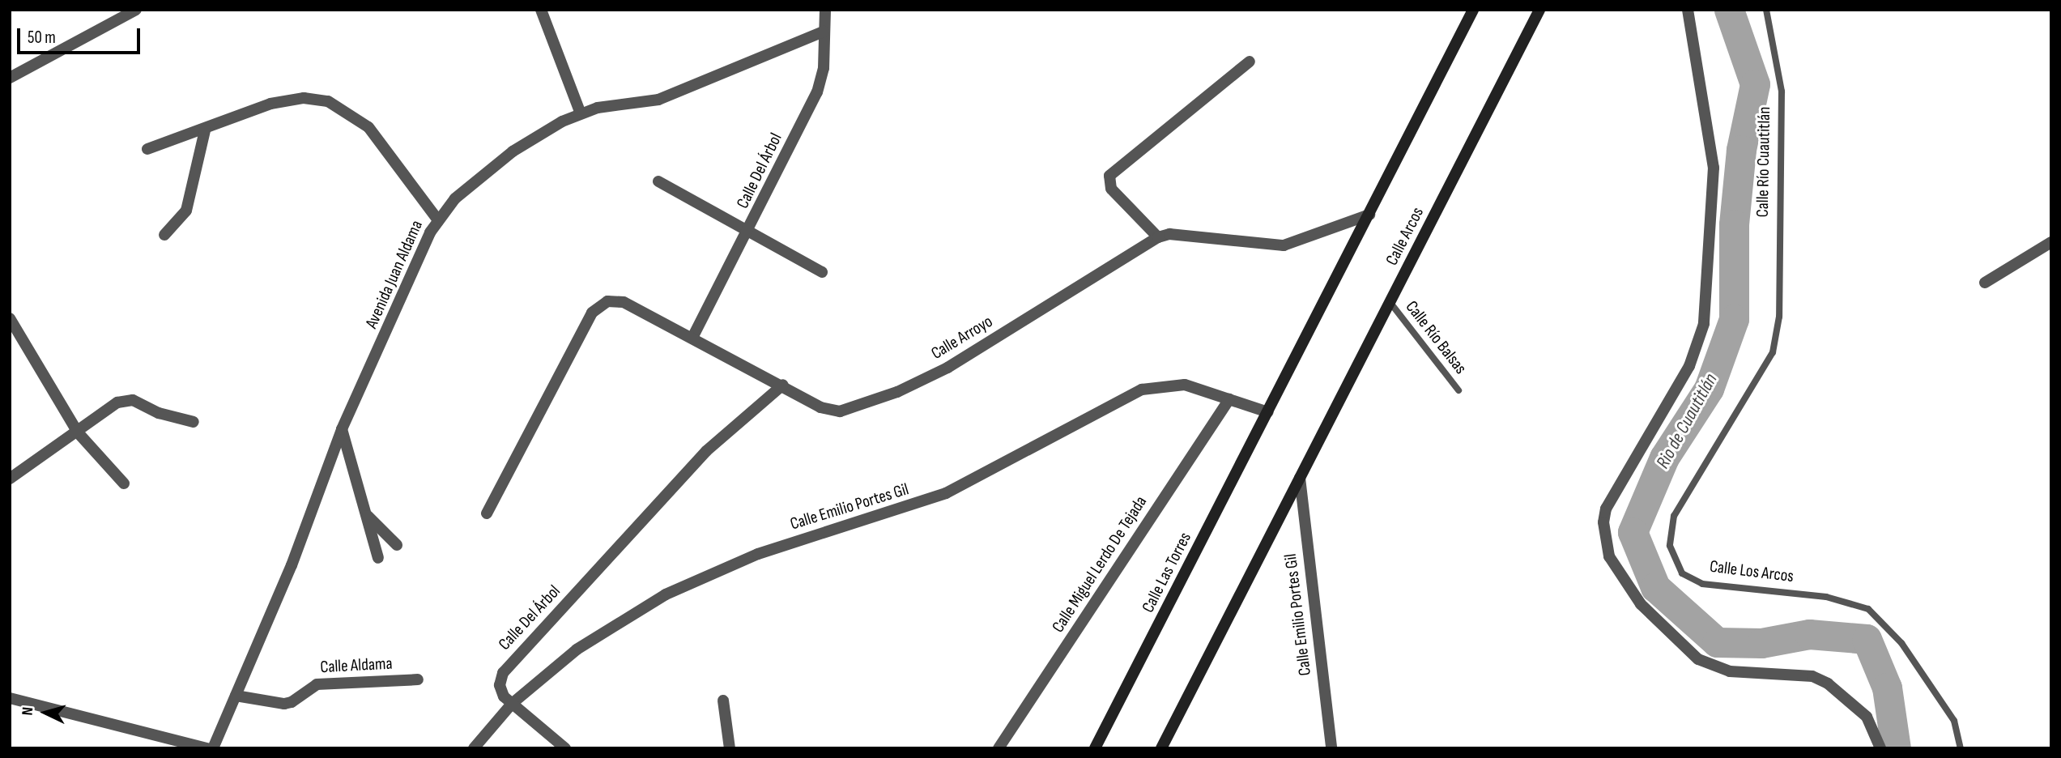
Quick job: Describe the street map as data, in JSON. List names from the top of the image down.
{
  "streets": {
    "main road": ["Calle Arcos", "Calle Las Torres"],
    "street": [
      "Calle Del Árbol",
      "Avenida Juan Aldama",
      "Calle Arroyo",
      "Calle Emilio Portes Gil",
      "Calle Miguel Lerdo De Tejada",
      "Calle Aldama"
    ],
    "lane": ["Calle Río Cuautitlán", "Calle Río Balsas", "Calle Los Arcos"]
  },
  "crossings": [
    ["Calle Río Cuautitlán", "Calle Los Arcos"],
    ["Calle Del Árbol", "Avenida Juan Aldama"],
    ["Calle Del Árbol", "Calle Arroyo"],
    ["Calle Del Árbol", "Calle Emilio Portes Gil"],
    ["Calle Arcos", "Calle Río Balsas"],
    ["Calle Arcos", "Calle Emilio Portes Gil"],
    ["Avenida Juan Aldama", "Calle Aldama"],
    ["Calle Emilio Portes Gil", "Calle Miguel Lerdo De Tejada"],
    ["Calle Emilio Portes Gil", "Calle Las Torres"]
  ],
  "water": ["Rio de Cuautitlán"],
  "scale_bar": "50 m",
  "north": "left"
}
